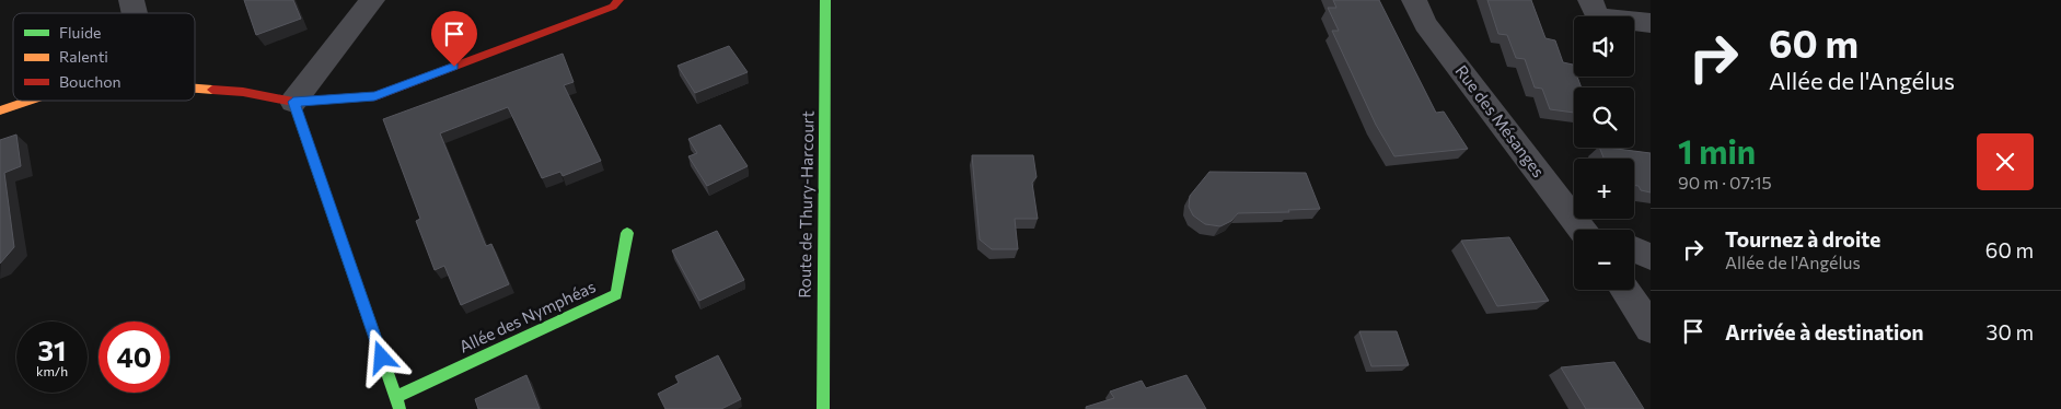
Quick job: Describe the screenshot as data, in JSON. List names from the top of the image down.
{
  "streets": {
    "street": ["Rue des Mésanges", "Route de Thury-Harcourt", "Allée des Nymphéas"]
  },
  "legend": ["Fluide", "Ralenti", "Bouchon"],
  "page": {
    "turn": ["60 m", "Allée de l'Angélus"],
    "map_buttons": ["+", "−"],
    "heading": ["1 min", "90 m · 07:15"],
    "list": [
      {
        "name": "Tournez à droite",
        "note": "Allée de l'Angélus",
        "value": "60 m"
      },
      {
        "name": "Arrivée à destination",
        "value": "30 m"
      }
    ],
    "speed": "31 km/h",
    "limit": "40"
  }
}
